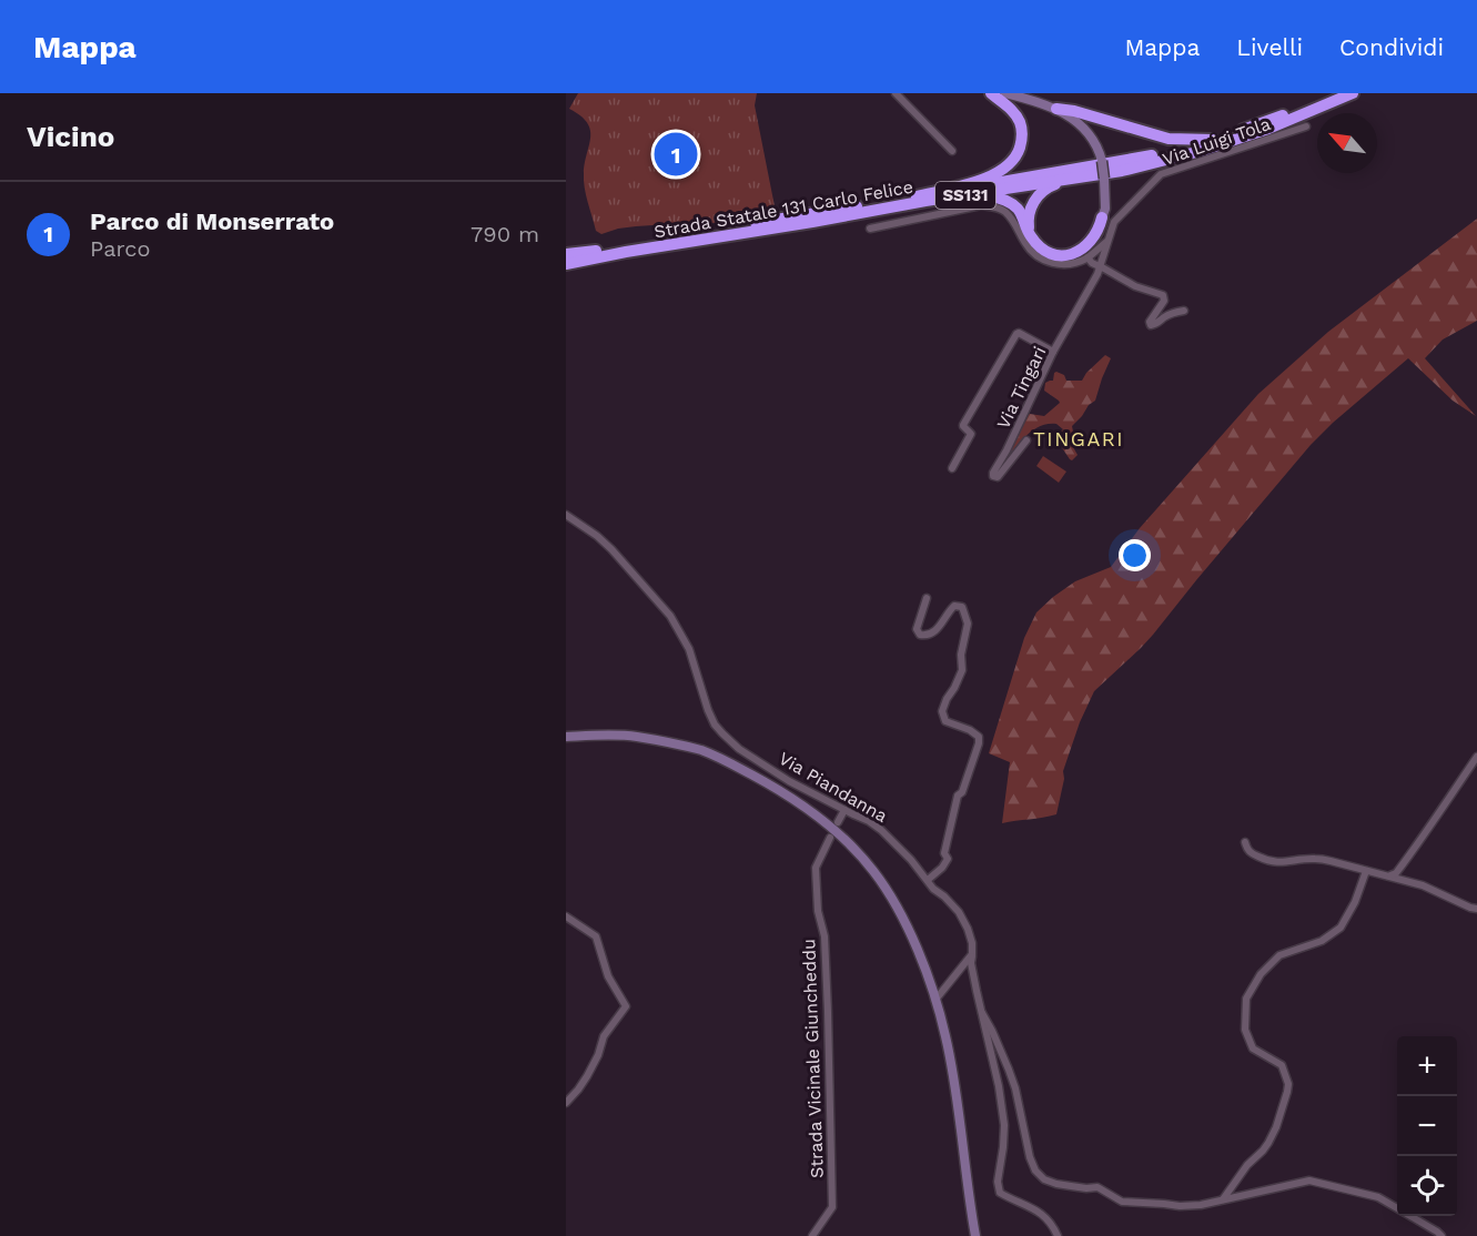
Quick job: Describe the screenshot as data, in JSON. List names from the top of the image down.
{
  "streets": {
    "highway": ["SS131", "Strada Statale 131 Carlo Felice"],
    "street": [
      "Via Luigi Tola",
      "Via Tingari",
      "Via Piandanna",
      "Strada Vicinale Giuncheddu"
    ]
  },
  "crossings": [
    ["Via Luigi Tola", "Via Tingari"]
  ],
  "districts": ["TINGARI"],
  "north": "top left",
  "page": {
    "header": "Mappa",
    "nav": ["Mappa", "Livelli", "Condividi"],
    "heading": "Vicino",
    "pins": "1",
    "list": [
      {
        "mark": "1",
        "name": "Parco di Monserrato",
        "note": "Parco",
        "value": "790 m"
      }
    ],
    "map_buttons": ["+", "−"]
  }
}
